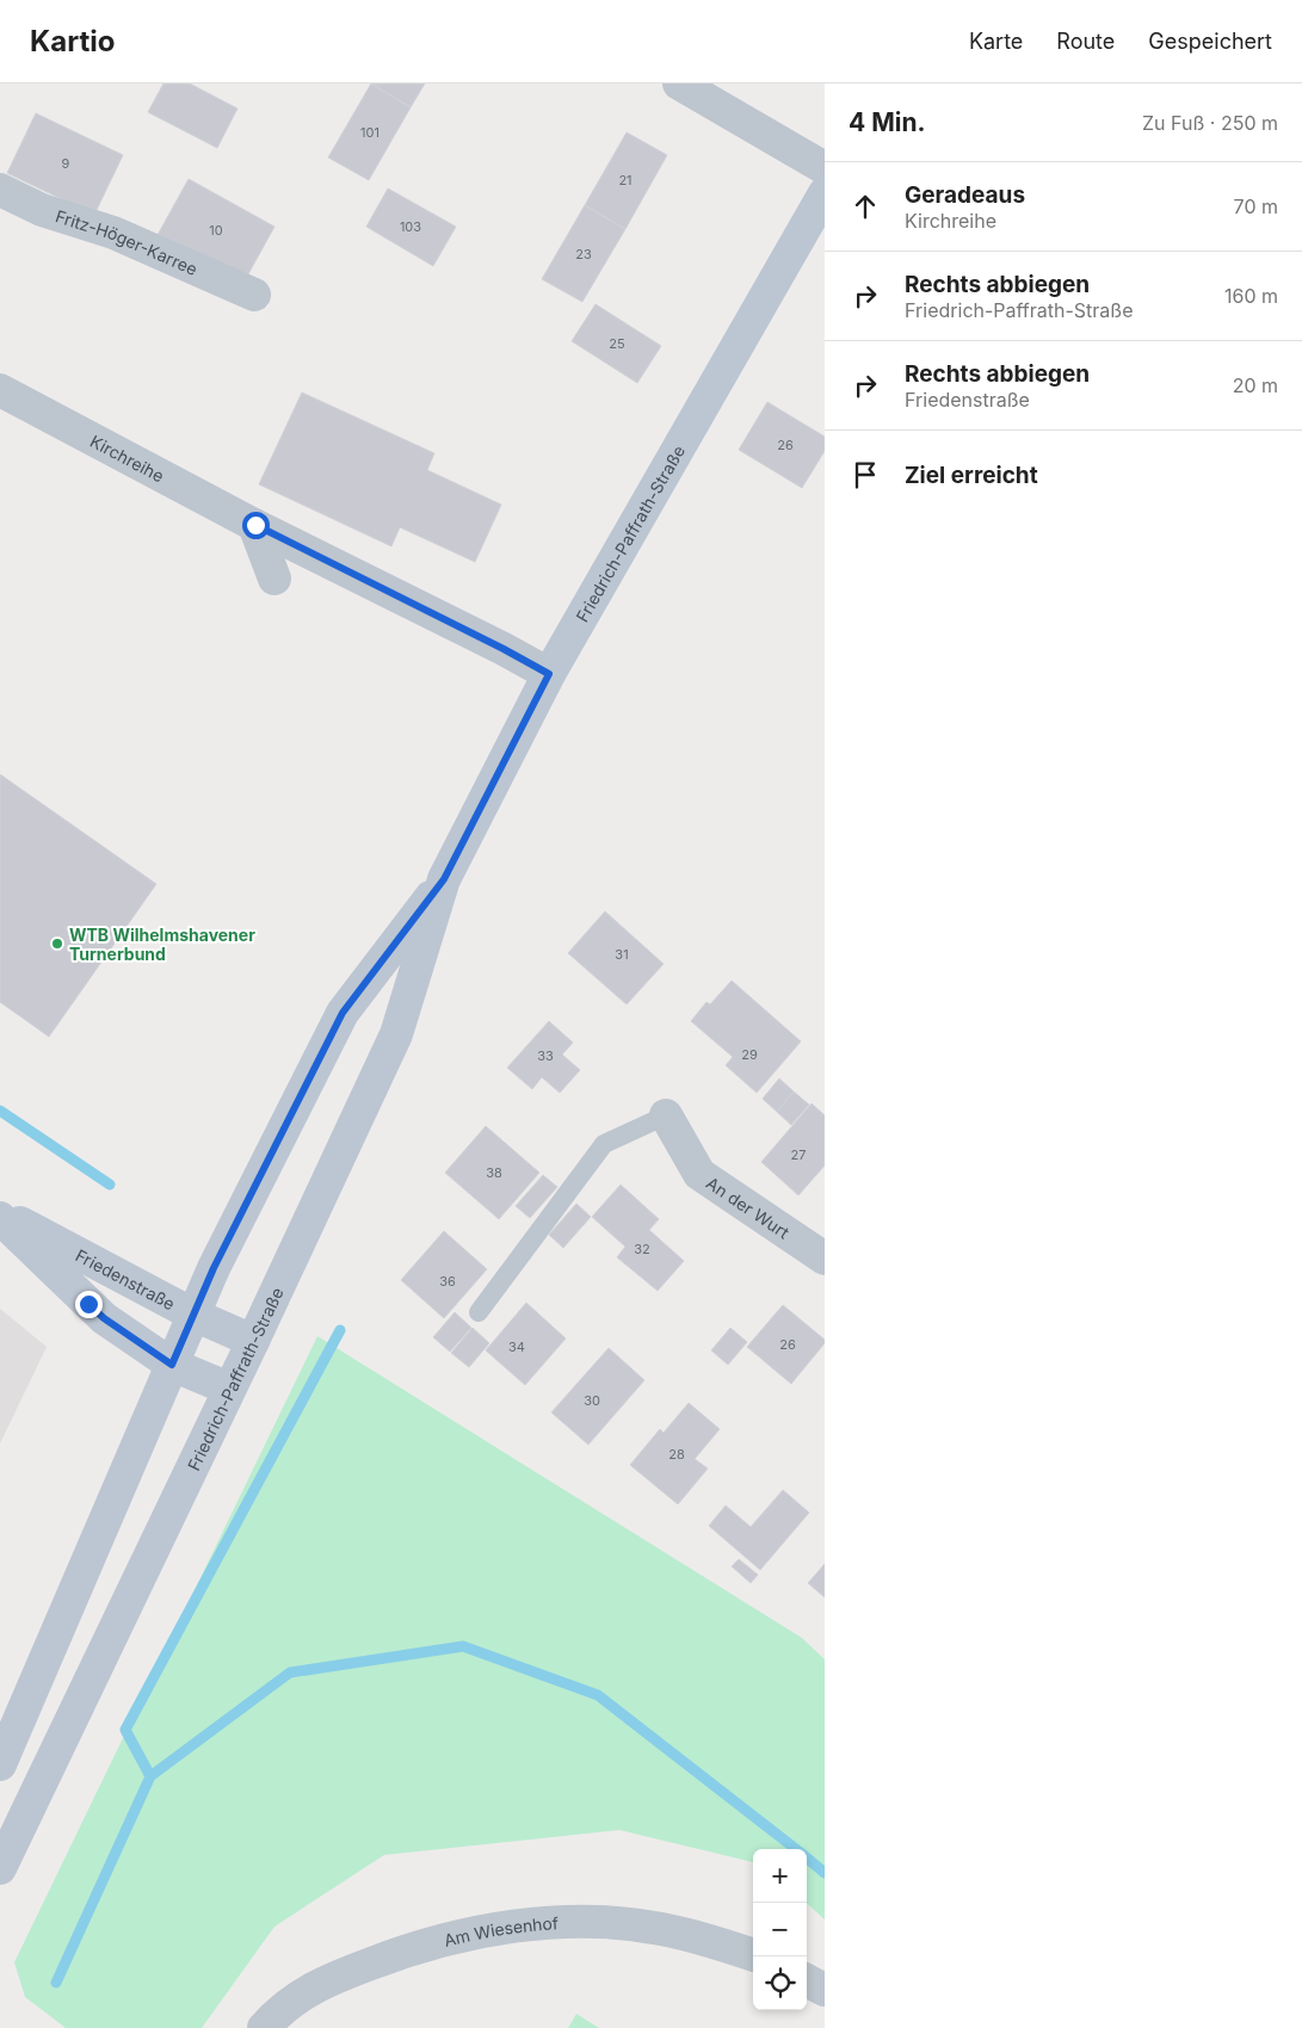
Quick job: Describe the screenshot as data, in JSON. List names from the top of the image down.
{
  "streets": {
    "main road": ["Friedrich-Paffrath-Straße", "Friedenstraße"],
    "street": [
      "Fritz-Höger-Karree",
      "Kirchreihe",
      "An der Wurt",
      "Am Wiesenhof"
    ]
  },
  "crossings": [
    ["Kirchreihe", "Friedrich-Paffrath-Straße"],
    ["Friedrich-Paffrath-Straße", "Friedenstraße"]
  ],
  "places": ["WTB Wilhelmshavener Turnerbund"],
  "house_numbers": [
    "101",
    "9",
    "21",
    "103",
    "10",
    "23",
    "25",
    "26",
    "31",
    "29",
    "33",
    "27",
    "38",
    "32",
    "36",
    "26",
    "34",
    "30",
    "28"
  ],
  "page": {
    "header": "Kartio",
    "nav": ["Karte", "Route", "Gespeichert"],
    "heading": ["4 Min.", "Zu Fuß · 250 m"],
    "list": [
      ["Geradeaus", "Kirchreihe", "70 m"],
      ["Rechts abbiegen", "Friedrich-Paffrath-Straße", "160 m"],
      ["Rechts abbiegen", "Friedenstraße", "20 m"],
      "Ziel erreicht"
    ],
    "map_buttons": ["+", "−"]
  }
}
